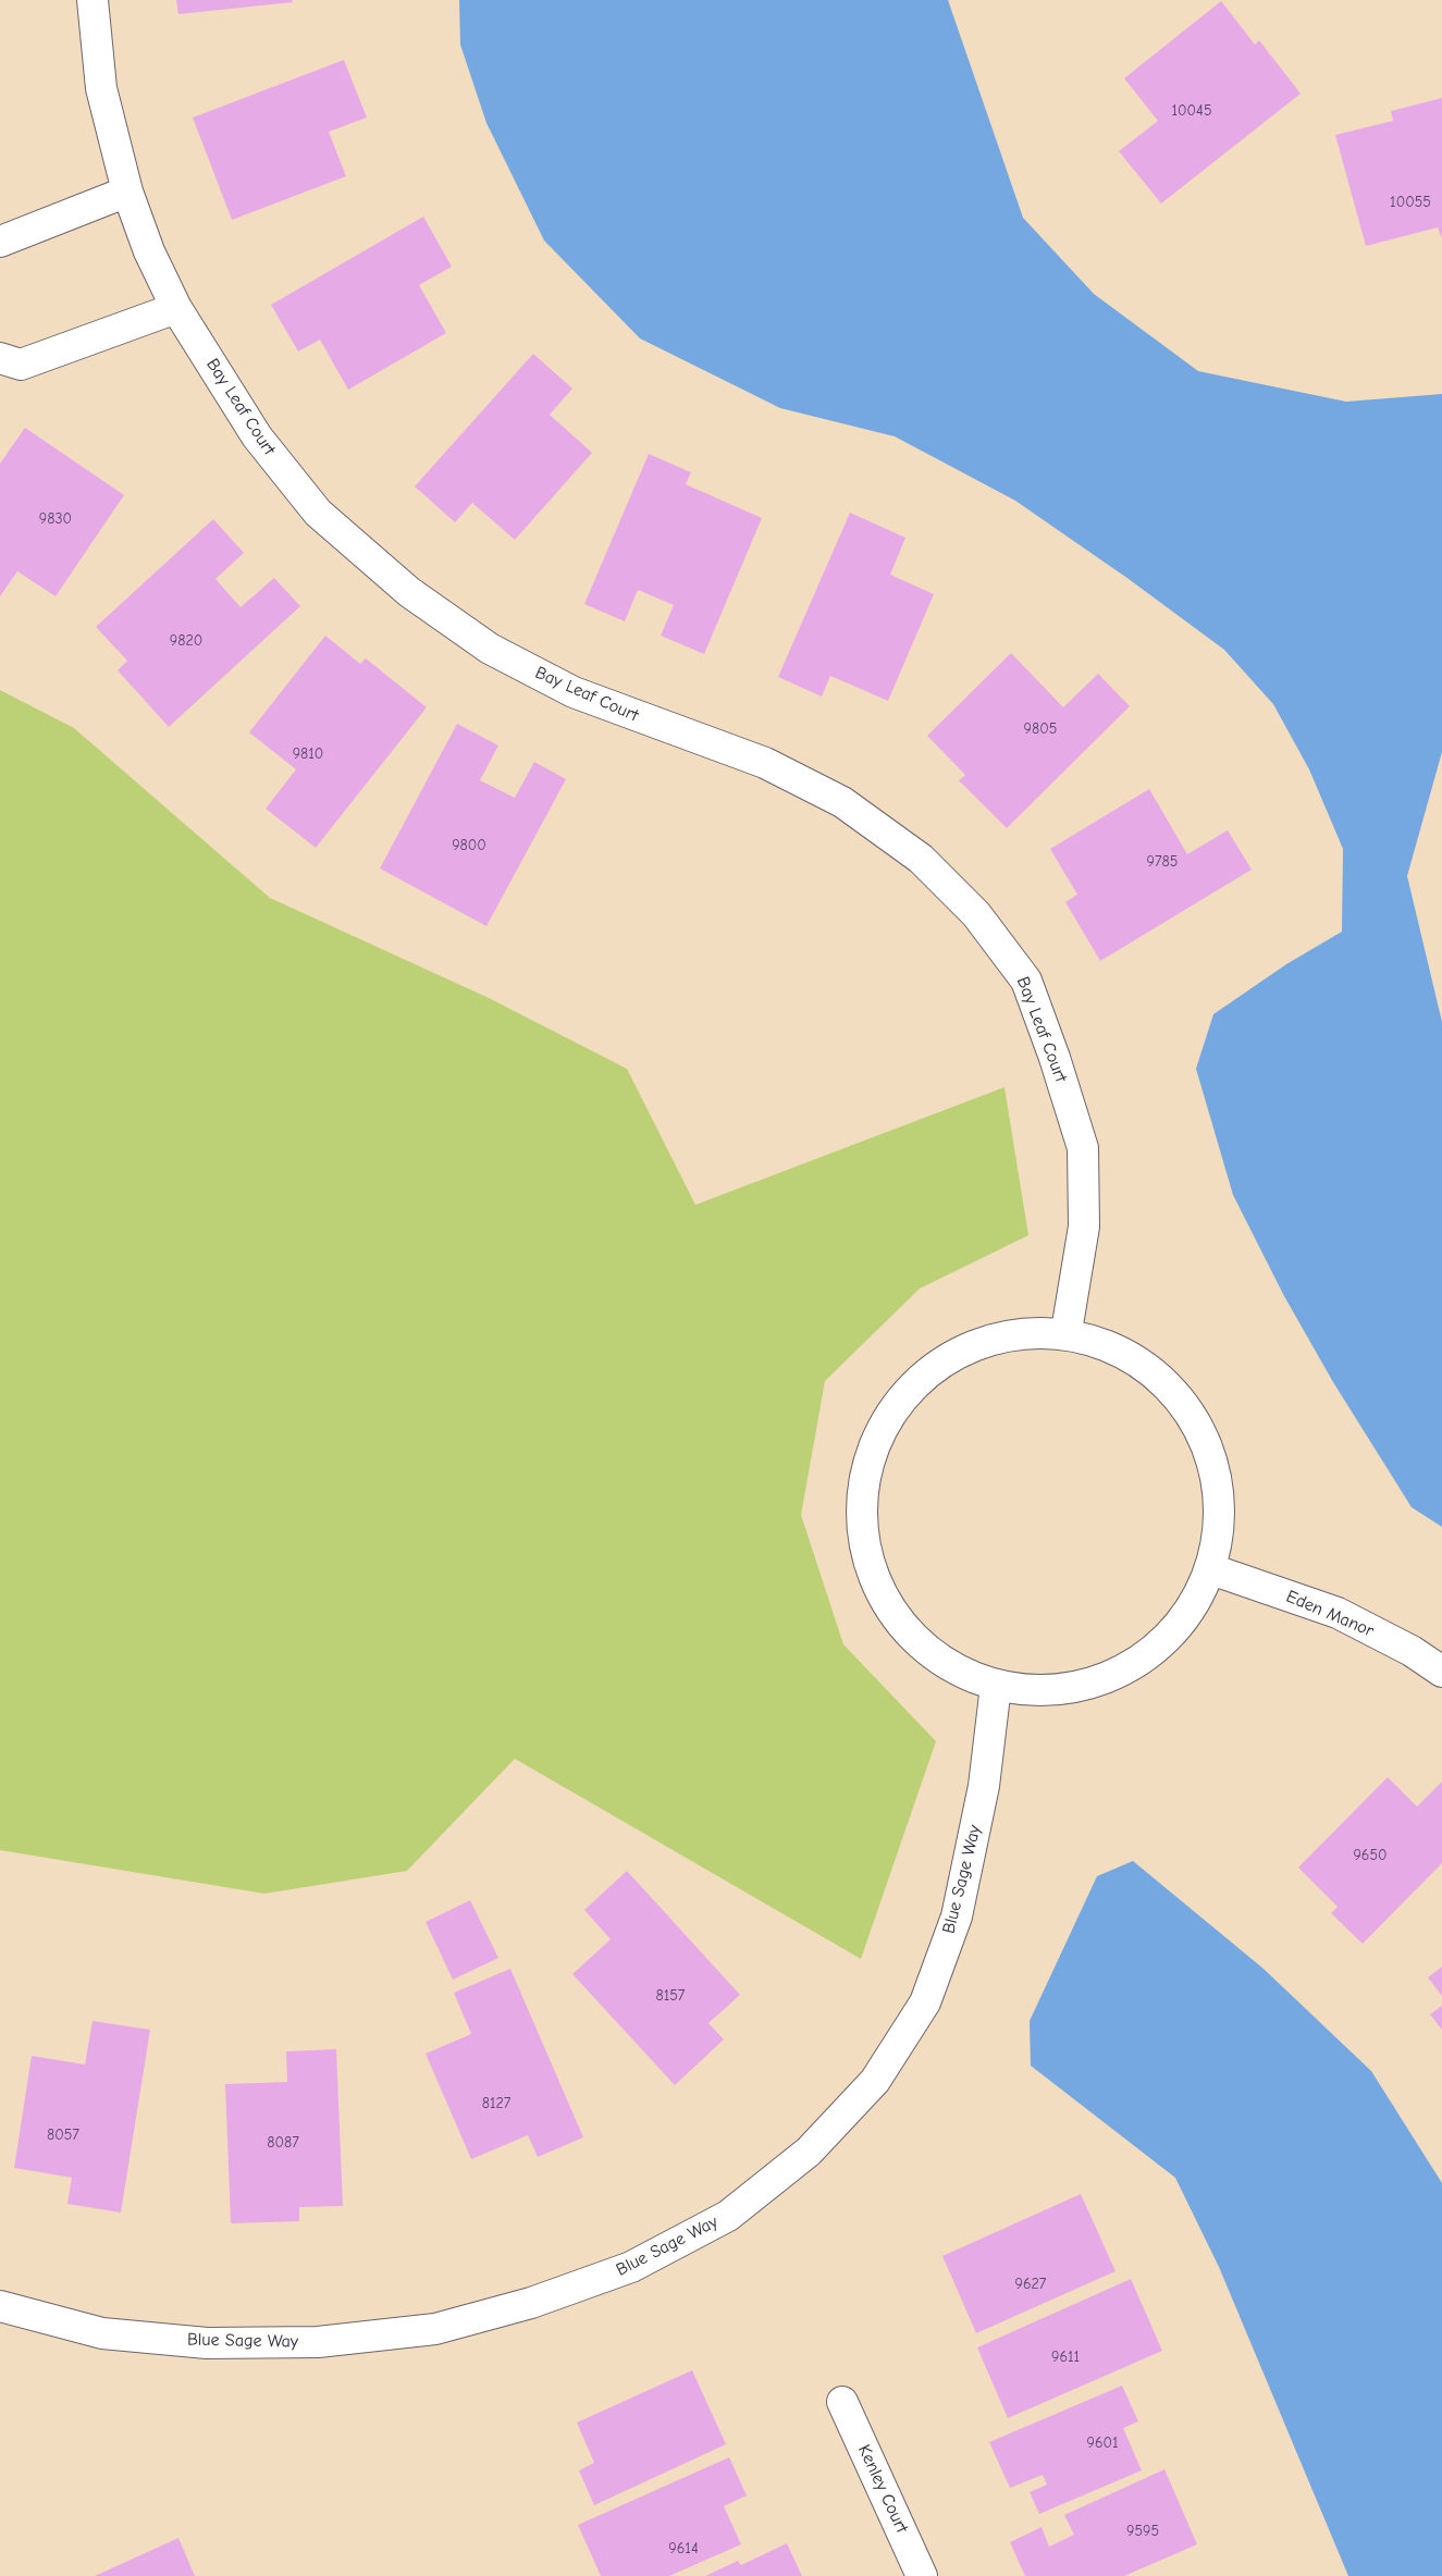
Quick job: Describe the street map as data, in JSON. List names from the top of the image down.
{
  "streets": {
    "street": [
      "Bay Leaf Court",
      "Eden Manor",
      "Blue Sage Way",
      "Kenley Court"
    ]
  },
  "house_numbers": [
    "10045",
    "10055",
    "9830",
    "9820",
    "9805",
    "9810",
    "9800",
    "9785",
    "9650",
    "8157",
    "8127",
    "8057",
    "8087",
    "9627",
    "9611",
    "9601",
    "9595",
    "9614"
  ]
}
